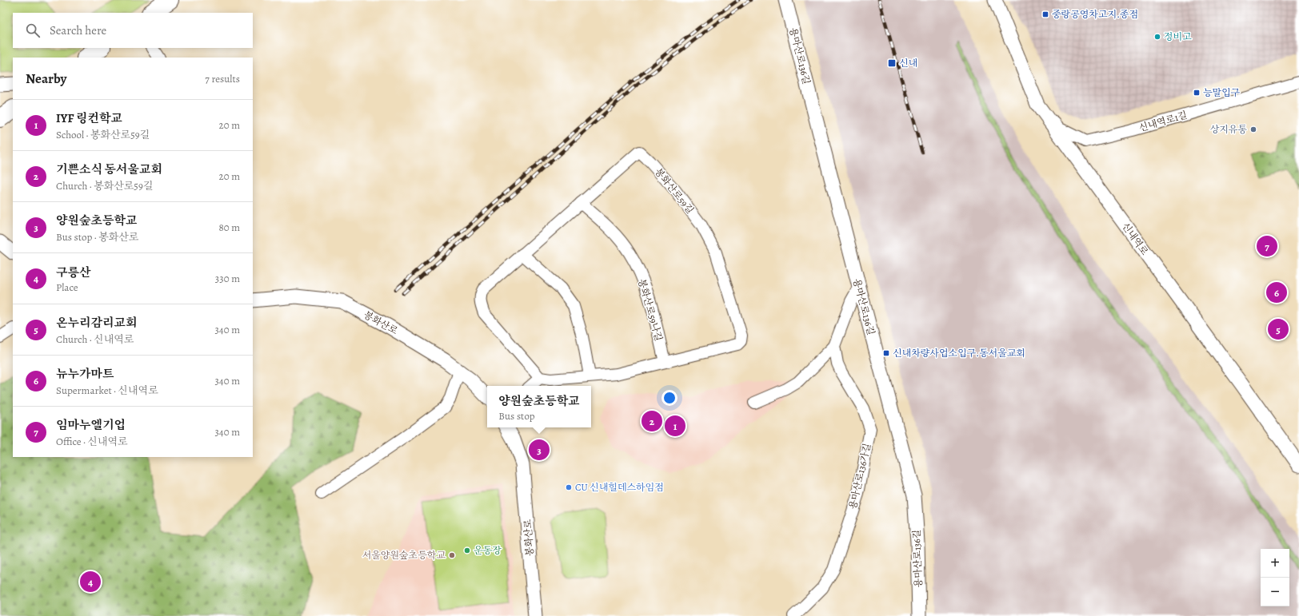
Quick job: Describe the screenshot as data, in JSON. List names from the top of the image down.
{
  "streets": {
    "street": [
      "용마산로136길",
      "신내역로1길",
      "봉화산로59길",
      "신내역로",
      "봉화산로59나길",
      "봉화산로",
      "용마산로136가길"
    ]
  },
  "crossings": [
    ["신내역로1길", "신내역로"],
    ["봉화산로59길", "봉화산로59나길"]
  ],
  "places": {
    "transit": [
      "중랑공영차고지.종점",
      "신내",
      "능말입구",
      "신내차량사업소입구.동서울교회"
    ],
    "other": [
      "정비고",
      "상지유통",
      "CU 신내힐데스하임점",
      "운동장",
      "서울양원숲초등학교"
    ]
  },
  "page": {
    "search": "Search here",
    "heading": ["Nearby", "7 results"],
    "list": [
      {
        "mark": "1",
        "name": "IYF 링컨학교",
        "note": "School · 봉화산로59길",
        "value": "20 m"
      },
      {
        "mark": "2",
        "name": "기쁜소식 동서울교회",
        "note": "Church · 봉화산로59길",
        "value": "20 m"
      },
      {
        "mark": "3",
        "name": "양원숲초등학교",
        "note": "Bus stop · 봉화산로",
        "value": "80 m"
      },
      {
        "mark": "4",
        "name": "구릉산",
        "note": "Place",
        "value": "330 m"
      },
      {
        "mark": "5",
        "name": "온누리감리교회",
        "note": "Church · 신내역로",
        "value": "340 m"
      },
      {
        "mark": "6",
        "name": "뉴누가마트",
        "note": "Supermarket · 신내역로",
        "value": "340 m"
      },
      {
        "mark": "7",
        "name": "임마누엘기업",
        "note": "Office · 신내역로",
        "value": "340 m"
      }
    ],
    "pins": [
      "7",
      "6",
      "5",
      "2",
      "1",
      "3",
      "4"
    ],
    "popup": ["양원숲초등학교", "Bus stop"],
    "map_buttons": ["+", "−"]
  }
}
